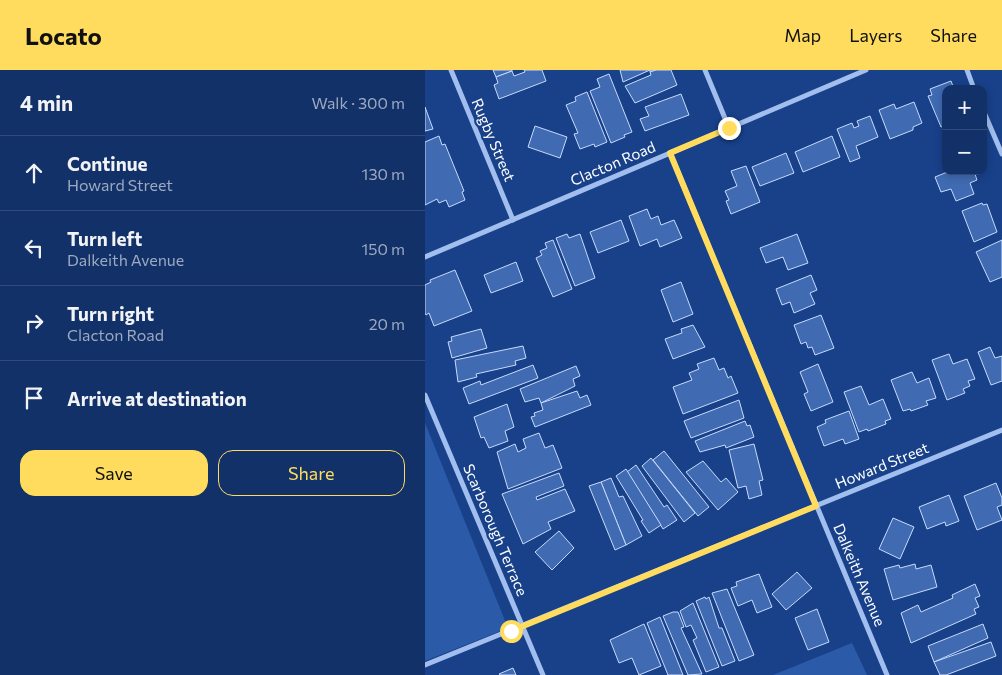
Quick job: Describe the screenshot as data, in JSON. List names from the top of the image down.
{
  "streets": {
    "street": [
      "Rugby Street",
      "Clacton Road",
      "Howard Street",
      "Scarborough Terrace",
      "Dalkeith Avenue"
    ]
  },
  "crossings": [
    ["Rugby Street", "Clacton Road"],
    ["Clacton Road", "Dalkeith Avenue"],
    ["Howard Street", "Scarborough Terrace"],
    ["Howard Street", "Dalkeith Avenue"]
  ],
  "page": {
    "header": "Locato",
    "nav": ["Map", "Layers", "Share"],
    "heading": ["4 min", "Walk · 300 m"],
    "map_buttons": ["+", "−"],
    "list": [
      ["Continue", "Howard Street", "130 m"],
      ["Turn left", "Dalkeith Avenue", "150 m"],
      ["Turn right", "Clacton Road", "20 m"],
      "Arrive at destination"
    ],
    "buttons": ["Save", "Share"]
  }
}
